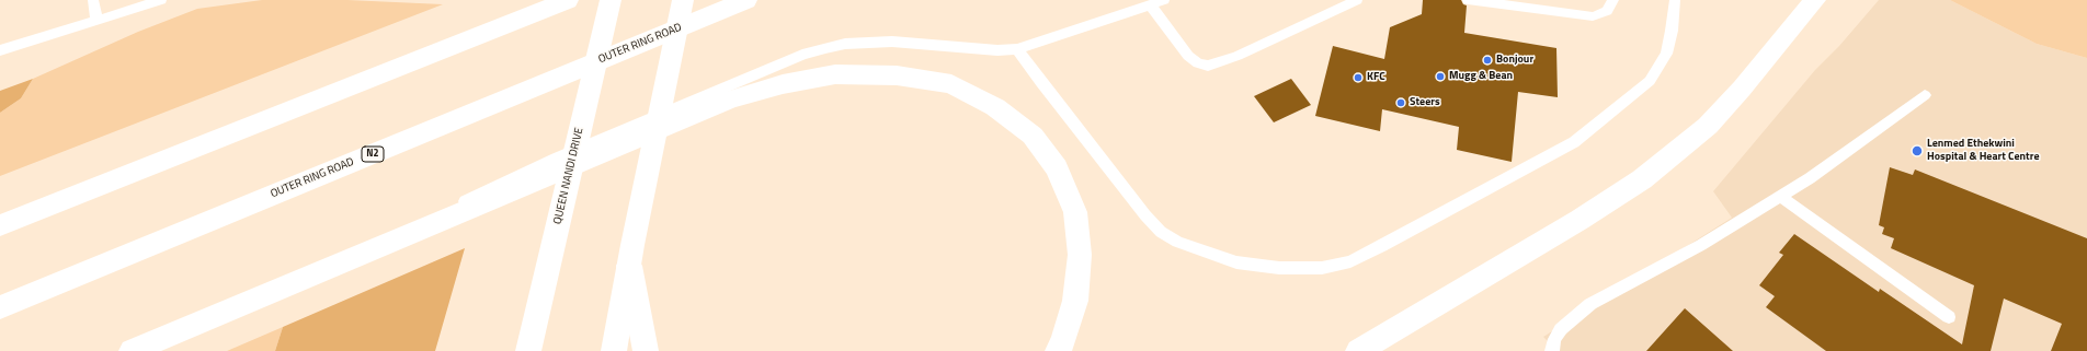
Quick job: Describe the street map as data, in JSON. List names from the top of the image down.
{
  "streets": {
    "main road": ["OUTER RING ROAD", "N2", "QUEEN NANDI DRIVE"]
  },
  "places": [
    "Bonjour",
    "Mugg & Bean",
    "KFC",
    "Steers",
    "Lenmed Ethekwini Hospital & Heart Centre"
  ]
}
